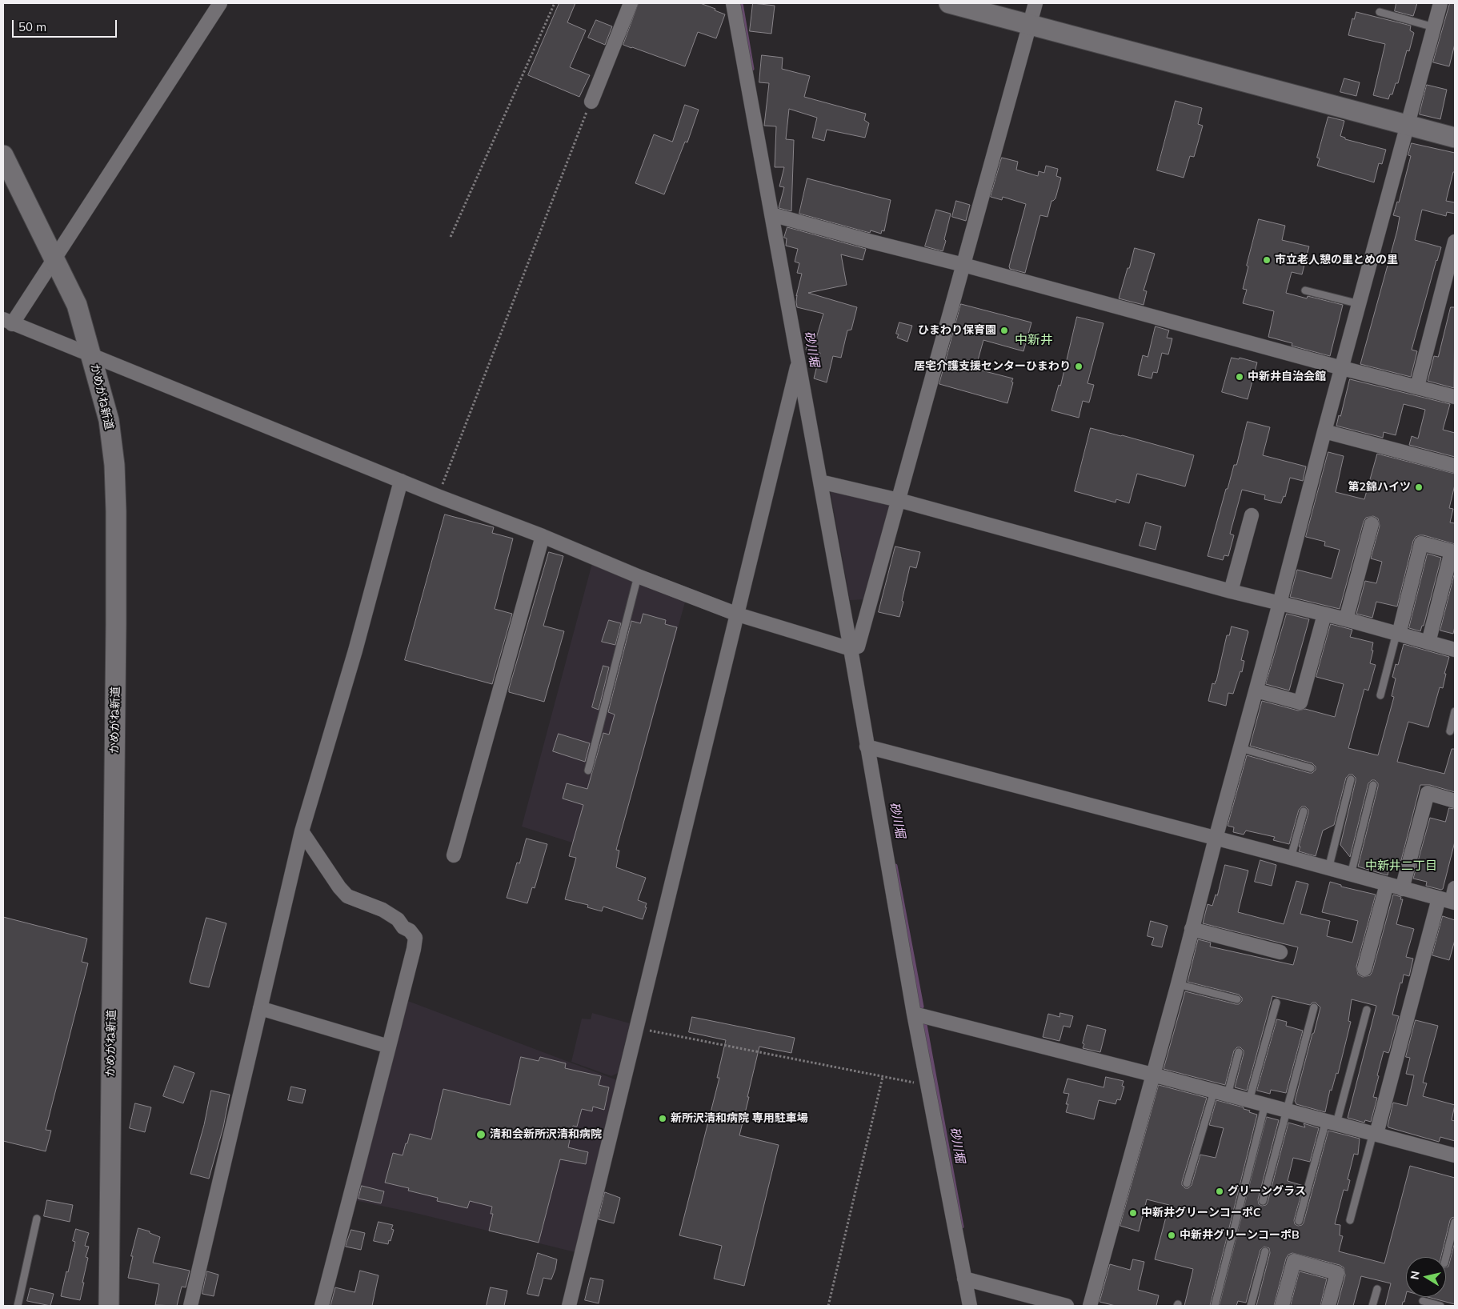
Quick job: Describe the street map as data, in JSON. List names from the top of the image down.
{
  "streets": {
    "street": ["かめがね新道"]
  },
  "districts": ["中新井", "中新井二丁目"],
  "water": ["砂川堀"],
  "places": [
    "市立老人憩の里とめの里",
    "ひまわり保育園",
    "居宅介護支援センターひまわり",
    "中新井自治会館",
    "第2錦ハイツ",
    "新所沢清和病院 専用駐車場",
    "清和会新所沢清和病院",
    "グリーングラス",
    "中新井グリーンコーポC",
    "中新井グリーンコーポB"
  ],
  "scale_bar": "50 m",
  "north": "left"
}
